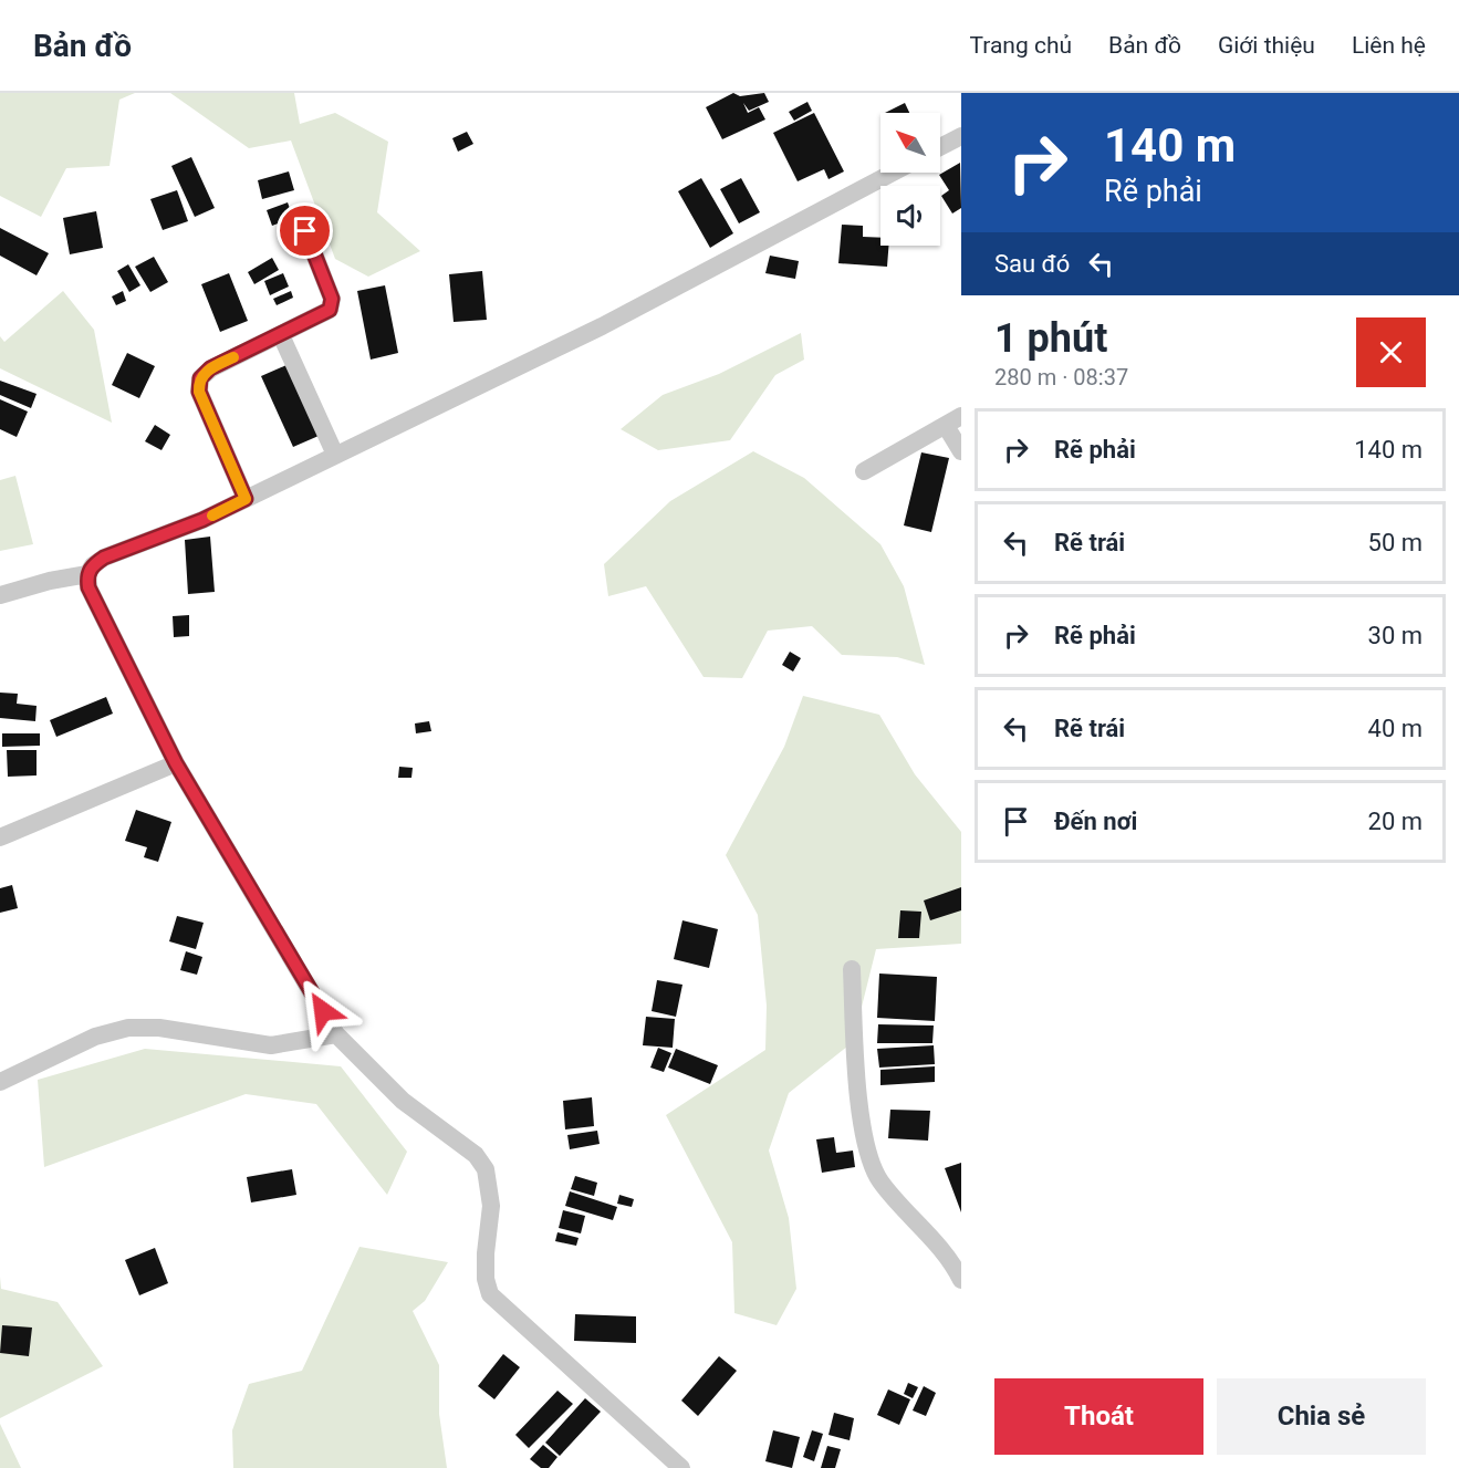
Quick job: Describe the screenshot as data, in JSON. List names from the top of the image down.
{
  "north": "top left",
  "page": {
    "header": "Bản đồ",
    "nav": [
      "Trang chủ",
      "Bản đồ",
      "Giới thiệu",
      "Liên hệ"
    ],
    "turn": ["140 m", "Rẽ phải"],
    "then": "Sau đó",
    "heading": ["1 phút", "280 m · 08:37"],
    "list": [
      {
        "name": "Rẽ phải",
        "value": "140 m"
      },
      {
        "name": "Rẽ trái",
        "value": "50 m"
      },
      {
        "name": "Rẽ phải",
        "value": "30 m"
      },
      {
        "name": "Rẽ trái",
        "value": "40 m"
      },
      {
        "name": "Đến nơi",
        "value": "20 m"
      }
    ],
    "buttons": ["Thoát", "Chia sẻ"]
  }
}
